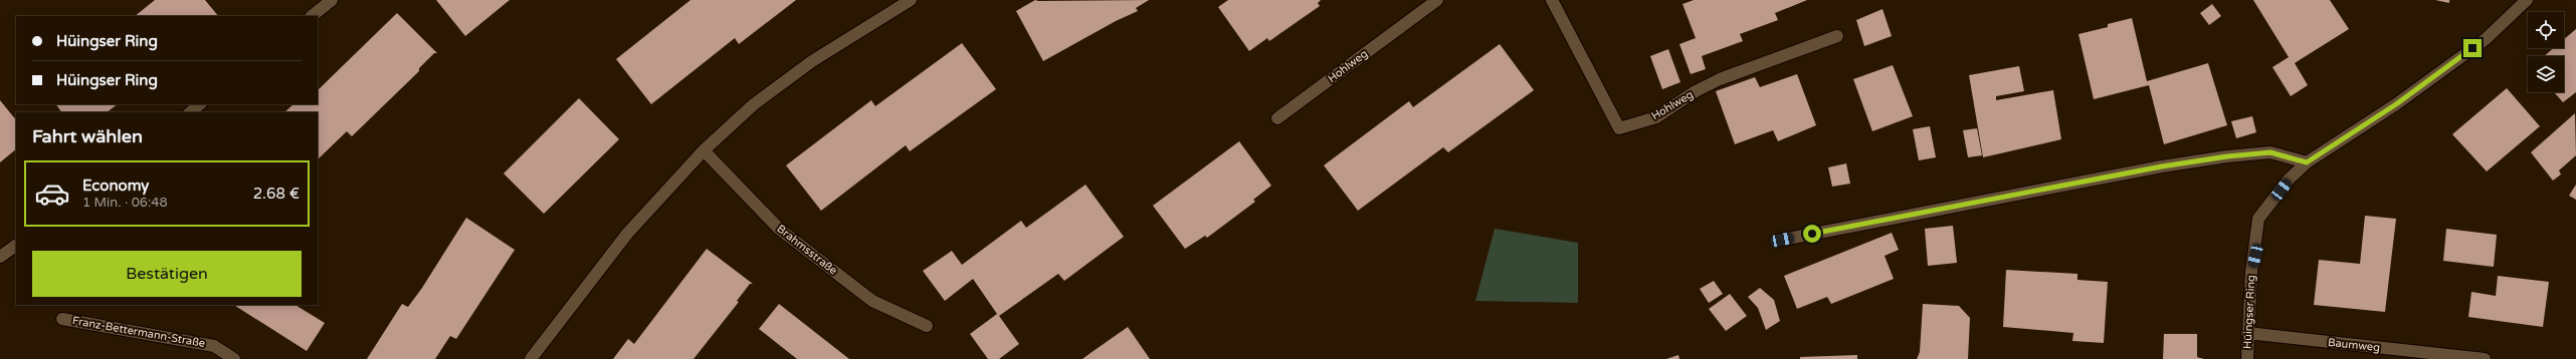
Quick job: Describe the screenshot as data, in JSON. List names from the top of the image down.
{
  "streets": {
    "street": [
      "Hohlweg",
      "Brahmsstraße",
      "Hüingser Ring",
      "Franz-Bettermann-Straße",
      "Baumweg"
    ]
  },
  "crossings": [
    ["Hüingser Ring", "Baumweg"]
  ],
  "page": {
    "banner": ["Hüingser Ring", "Hüingser Ring"],
    "heading": "Fahrt wählen",
    "list": [
      {
        "name": "Economy",
        "note": "1 Min. · 06:48",
        "value": "2.68 €"
      }
    ],
    "buttons": "Bestätigen"
  }
}
